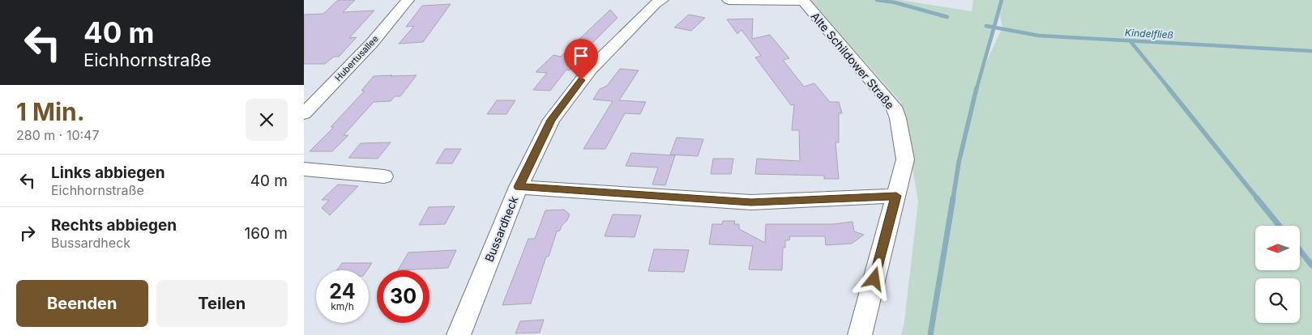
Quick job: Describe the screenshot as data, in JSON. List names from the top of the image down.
{
  "streets": {
    "street": ["Hubertusallee", "Alte Schildower Straße", "Bussardheck"]
  },
  "water": ["Kindelfließ"],
  "north": "left",
  "page": {
    "turn": ["40 m", "Eichhornstraße"],
    "heading": ["1 Min.", "280 m · 10:47"],
    "list": [
      {
        "name": "Links abbiegen",
        "note": "Eichhornstraße",
        "value": "40 m"
      },
      {
        "name": "Rechts abbiegen",
        "note": "Bussardheck",
        "value": "160 m"
      }
    ],
    "speed": "24 km/h",
    "limit": "30",
    "buttons": ["Beenden", "Teilen"]
  }
}
